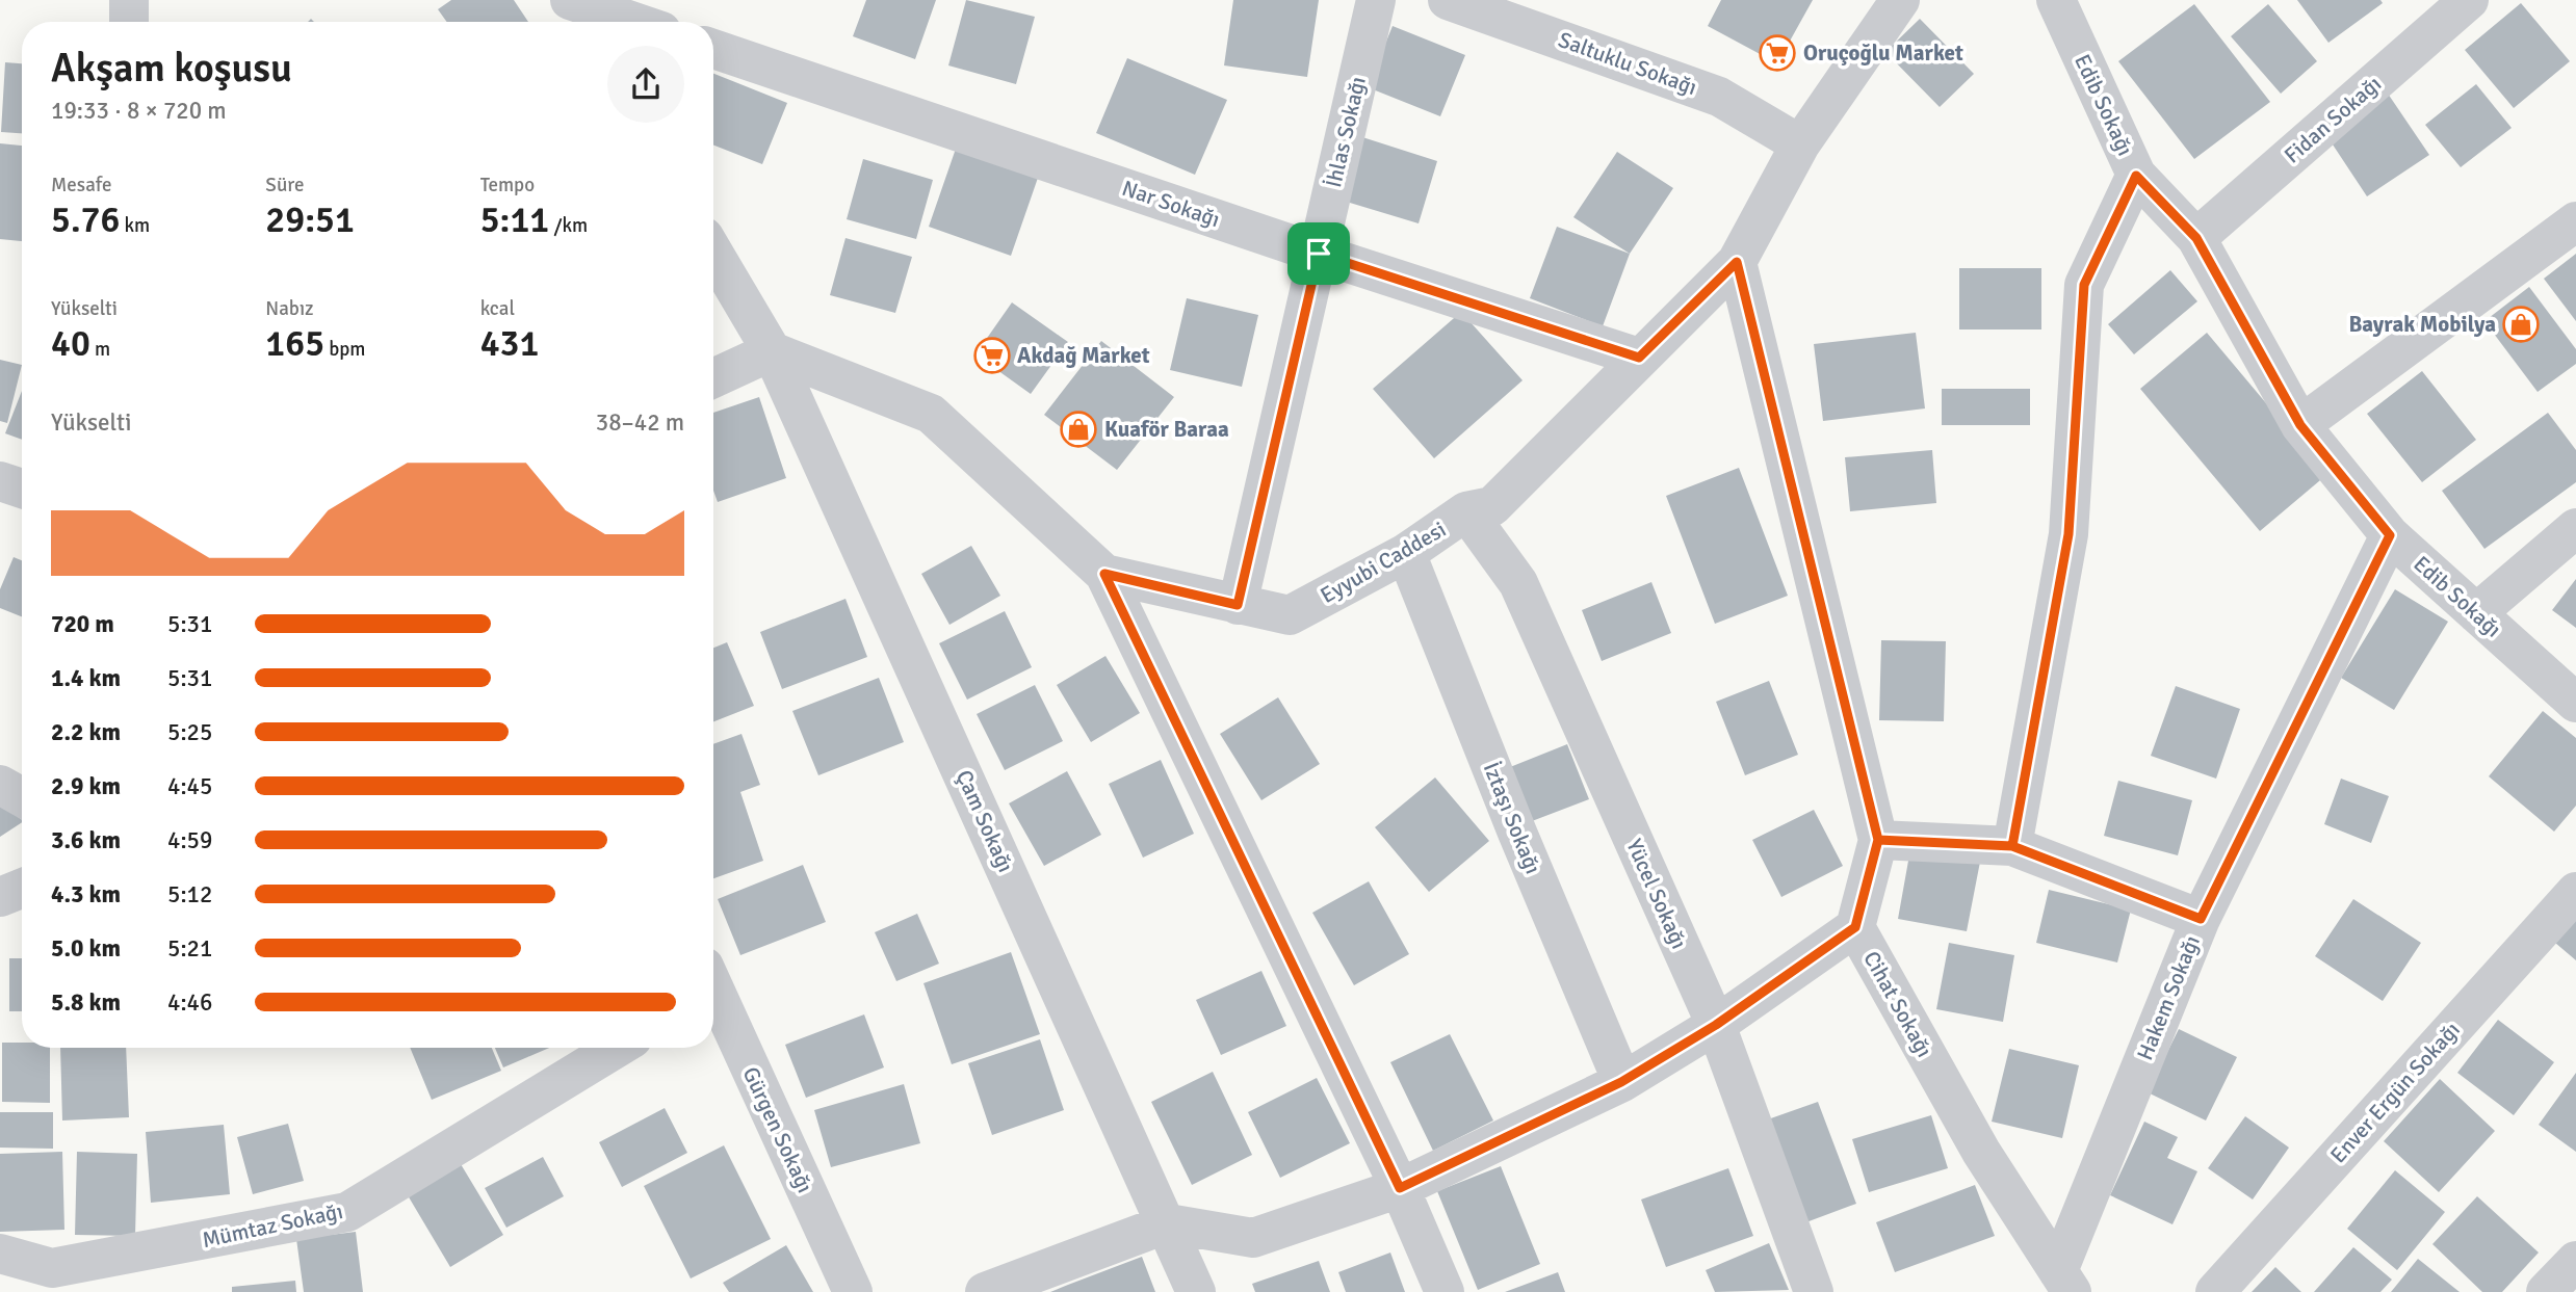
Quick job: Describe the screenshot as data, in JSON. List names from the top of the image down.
{
  "streets": {
    "street": [
      "Saltuklu Sokağı",
      "Edib Sokağı",
      "Fidan Sokağı",
      "İhlas Sokağı",
      "Nar Sokağı",
      "Eyyubi Caddesi",
      "İztaşı Sokağı",
      "Çam Sokağı",
      "Yücel Sokağı",
      "Hakem Sokağı",
      "Cihat Sokağı",
      "Enver Ergün Sokağı",
      "Gürgen Sokağı",
      "Mümtaz Sokağı"
    ]
  },
  "crossings": [
    ["Saltuklu Sokağı", "Eyyubi Caddesi"],
    ["Edib Sokağı", "Fidan Sokağı"],
    ["Edib Sokağı", "Hakem Sokağı"],
    ["İhlas Sokağı", "Nar Sokağı"],
    ["İhlas Sokağı", "Eyyubi Caddesi"],
    ["Nar Sokağı", "Eyyubi Caddesi"],
    ["Eyyubi Caddesi", "İztaşı Sokağı"],
    ["Eyyubi Caddesi", "Çam Sokağı"],
    ["Eyyubi Caddesi", "Yücel Sokağı"],
    ["Eyyubi Caddesi", "Cihat Sokağı"],
    ["Hakem Sokağı", "Cihat Sokağı"]
  ],
  "places": {
    "supermarket": ["Oruçoğlu Market", "Akdağ Market"],
    "shop": ["Bayrak Mobilya", "Kuaför Baraa"]
  },
  "page": {
    "heading": ["Akşam koşusu", "19:33 · 8 × 720 m"],
    "stats": [
      ["Mesafe", "5.76 km"],
      ["Süre", "29:51"],
      ["Tempo", "5:11 /km"],
      ["Yükselti", "40 m"],
      ["Nabız", "165 bpm"],
      ["kcal", "431"]
    ],
    "chart": ["Yükselti", "38–42 m"],
    "list": [
      {
        "name": "720 m",
        "note": "5:31"
      },
      {
        "name": "1.4 km",
        "note": "5:31"
      },
      {
        "name": "2.2 km",
        "note": "5:25"
      },
      {
        "name": "2.9 km",
        "note": "4:45"
      },
      {
        "name": "3.6 km",
        "note": "4:59"
      },
      {
        "name": "4.3 km",
        "note": "5:12"
      },
      {
        "name": "5.0 km",
        "note": "5:21"
      },
      {
        "name": "5.8 km",
        "note": "4:46"
      }
    ]
  }
}
